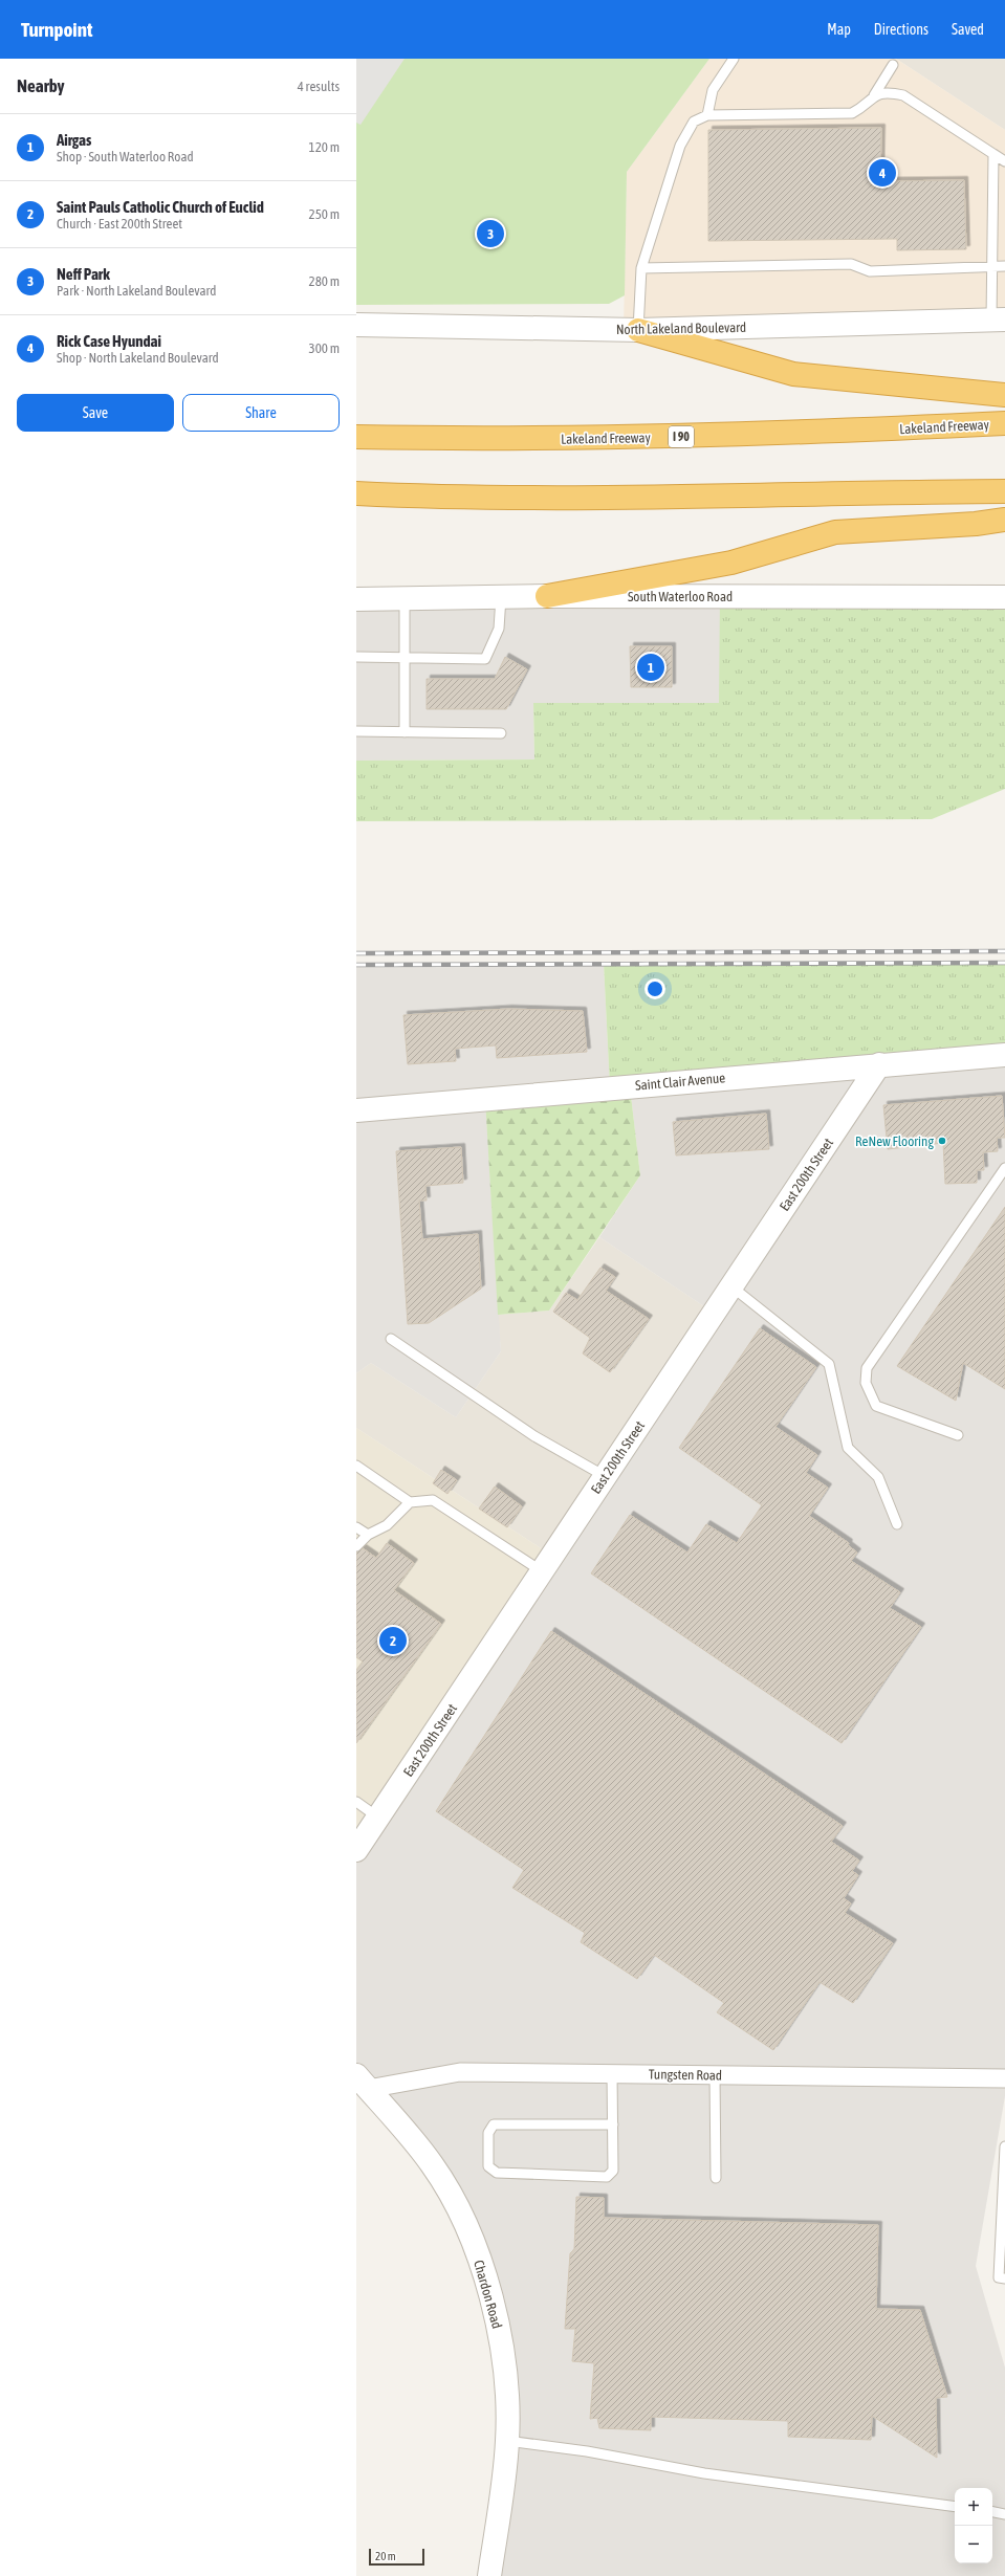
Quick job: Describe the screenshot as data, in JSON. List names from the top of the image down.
{
  "streets": {
    "highway": ["Lakeland Freeway", "I 90"],
    "street": [
      "North Lakeland Boulevard",
      "South Waterloo Road",
      "Saint Clair Avenue",
      "East 200th Street",
      "Tungsten Road",
      "Chardon Road"
    ]
  },
  "crossings": [
    ["Saint Clair Avenue", "East 200th Street"],
    ["Tungsten Road", "Chardon Road"]
  ],
  "places": ["ReNew Flooring"],
  "scale_bar": "20 m",
  "page": {
    "header": "Turnpoint",
    "nav": ["Map", "Directions", "Saved"],
    "heading": ["Nearby", "4 results"],
    "list": [
      {
        "mark": "1",
        "name": "Airgas",
        "note": "Shop · South Waterloo Road",
        "value": "120 m"
      },
      {
        "mark": "2",
        "name": "Saint Pauls Catholic Church of Euclid",
        "note": "Church · East 200th Street",
        "value": "250 m"
      },
      {
        "mark": "3",
        "name": "Neff Park",
        "note": "Park · North Lakeland Boulevard",
        "value": "280 m"
      },
      {
        "mark": "4",
        "name": "Rick Case Hyundai",
        "note": "Shop · North Lakeland Boulevard",
        "value": "300 m"
      }
    ],
    "pins": [
      "4",
      "3",
      "1",
      "2"
    ],
    "buttons": ["Save", "Share"],
    "map_buttons": ["+", "−"],
    "scale": "20 m"
  }
}
